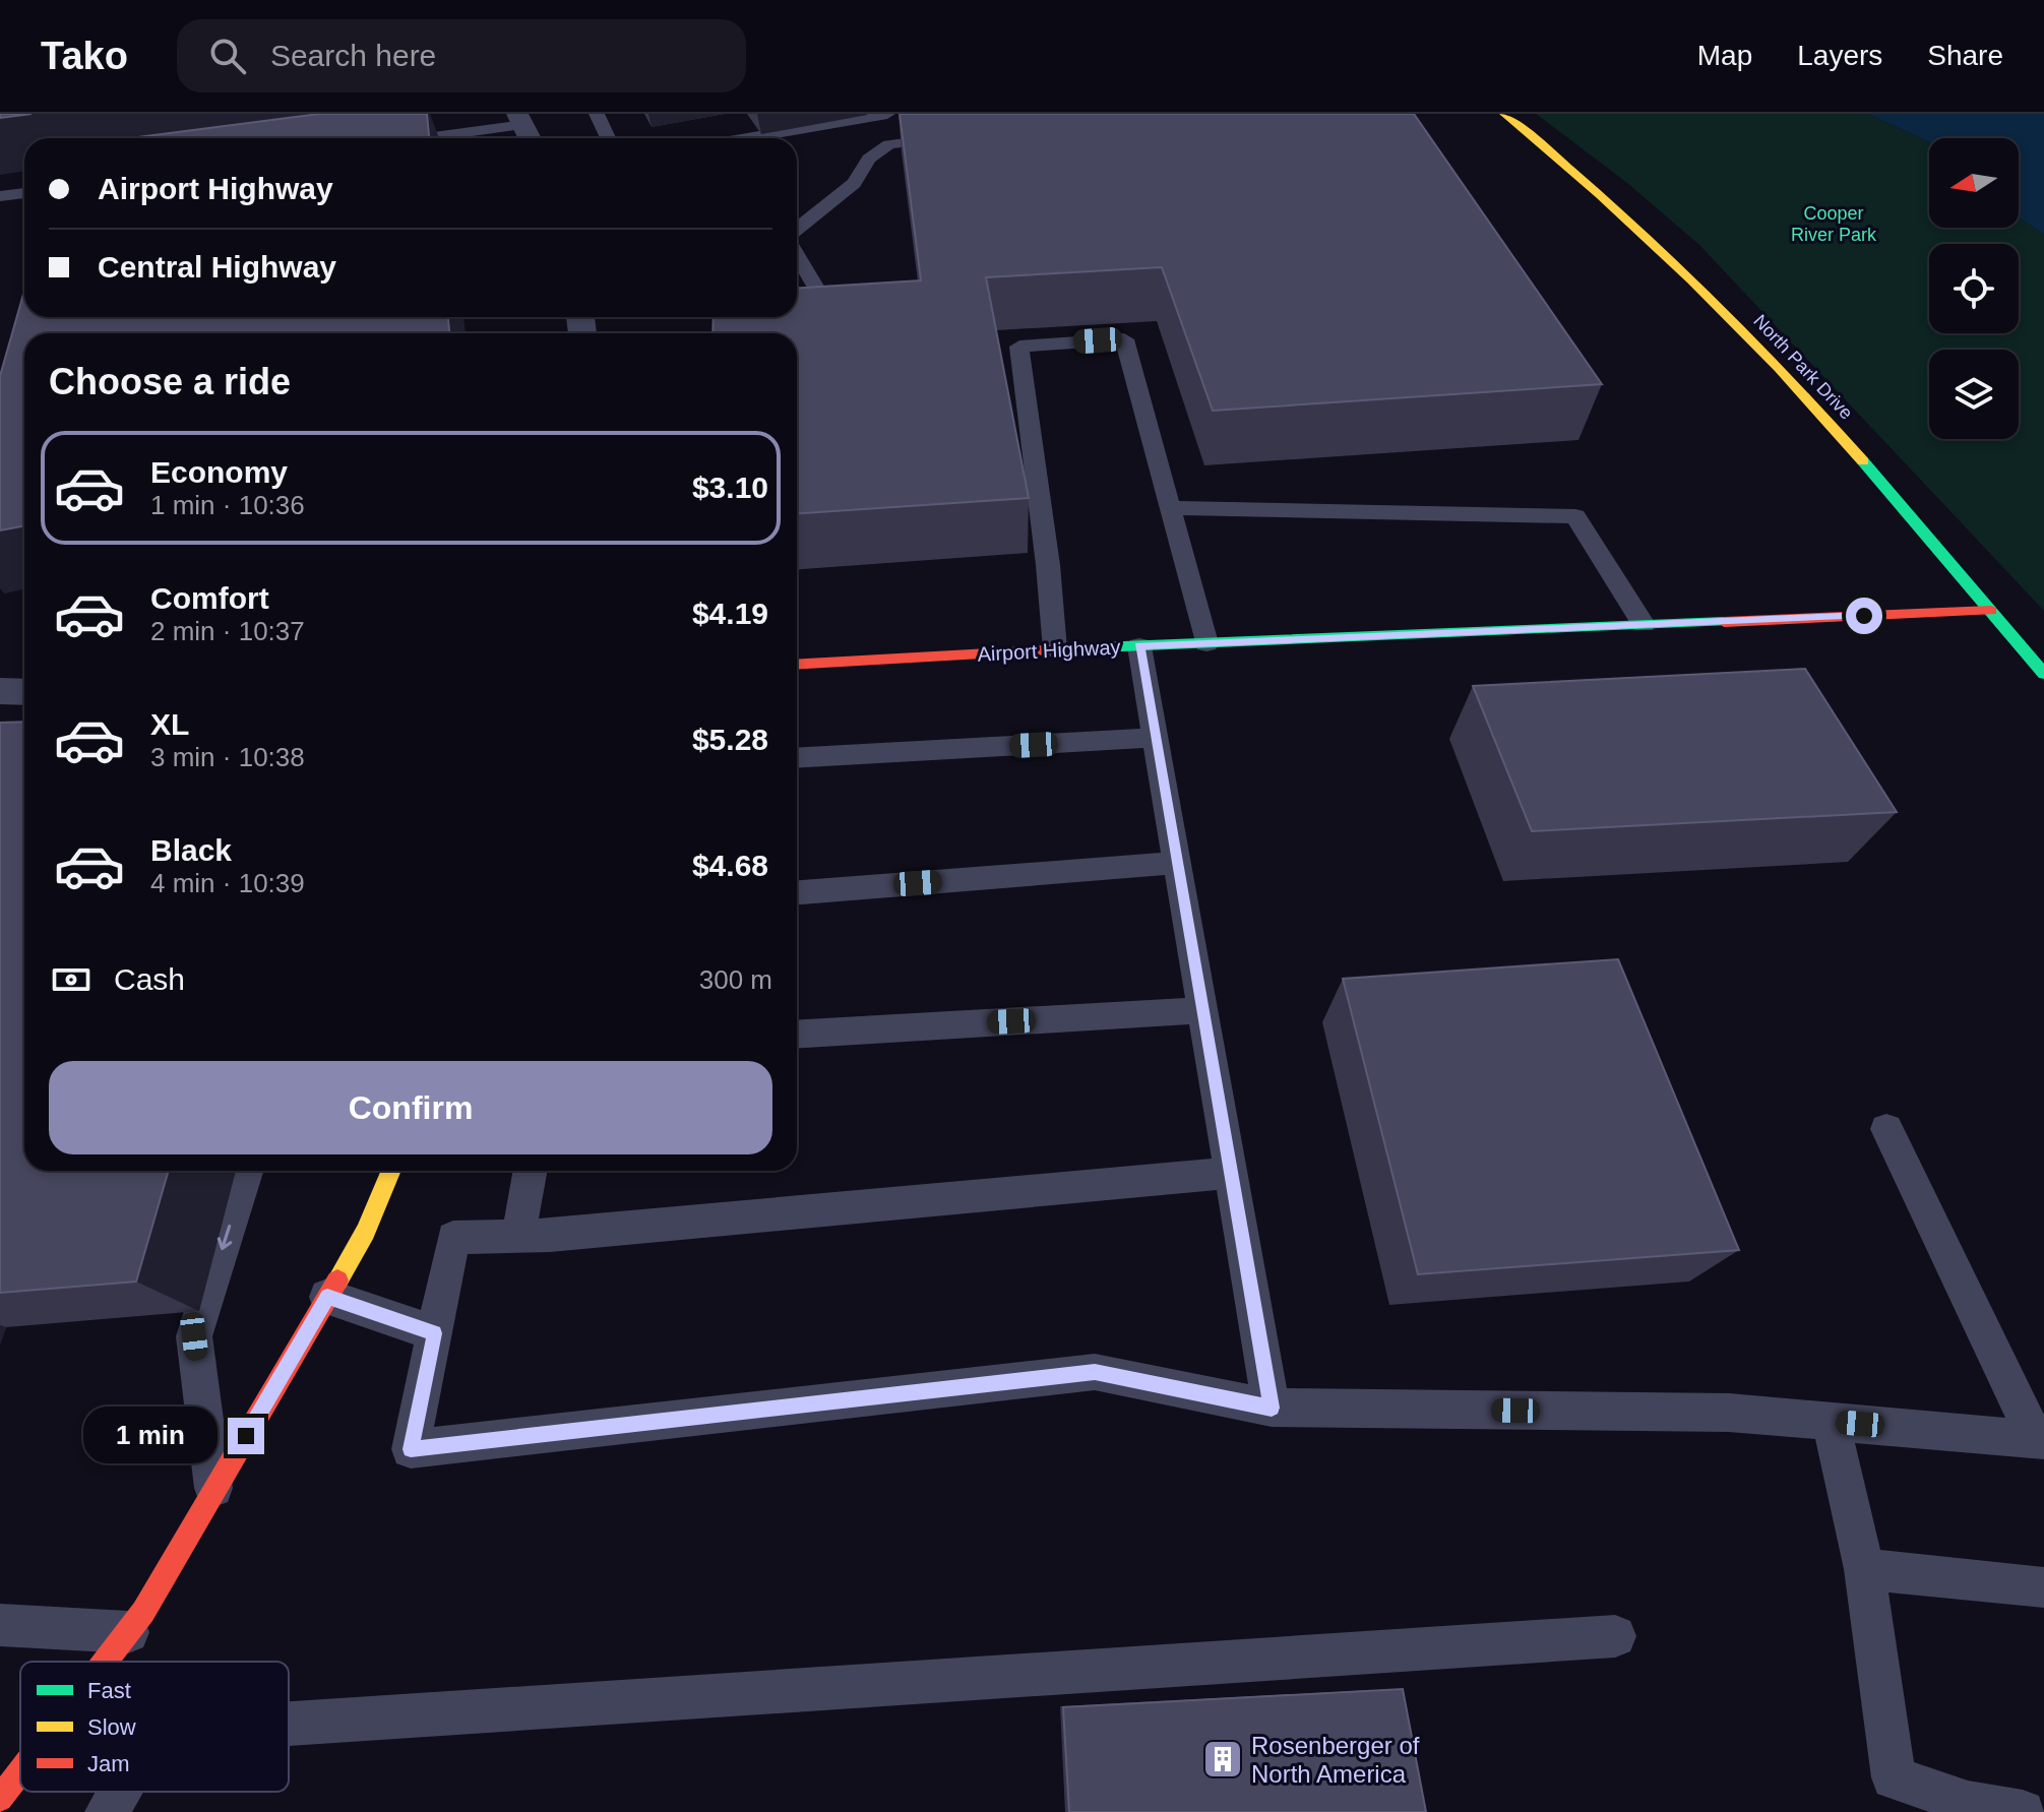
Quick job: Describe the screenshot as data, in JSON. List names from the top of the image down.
{
  "streets": {
    "street": ["North Park Drive", "Airport Highway"]
  },
  "crossings": [
    ["North Park Drive", "Airport Highway"]
  ],
  "parks": ["Cooper River Park"],
  "places": {
    "building": ["Rosenberger of North America"]
  },
  "legend": ["Fast", "Slow", "Jam"],
  "north": "left",
  "page": {
    "header": "Tako",
    "search": "Search here",
    "nav": ["Map", "Layers", "Share"],
    "banner": ["Airport Highway", "Central Highway"],
    "heading": "Choose a ride",
    "list": [
      {
        "name": "Economy",
        "note": "1 min · 10:36",
        "value": "$3.10"
      },
      {
        "name": "Comfort",
        "note": "2 min · 10:37",
        "value": "$4.19"
      },
      {
        "name": "XL",
        "note": "3 min · 10:38",
        "value": "$5.28"
      },
      {
        "name": "Black",
        "note": "4 min · 10:39",
        "value": "$4.68"
      }
    ],
    "pay": ["Cash", "300 m"],
    "buttons": "Confirm",
    "bubble": "1 min"
  }
}
